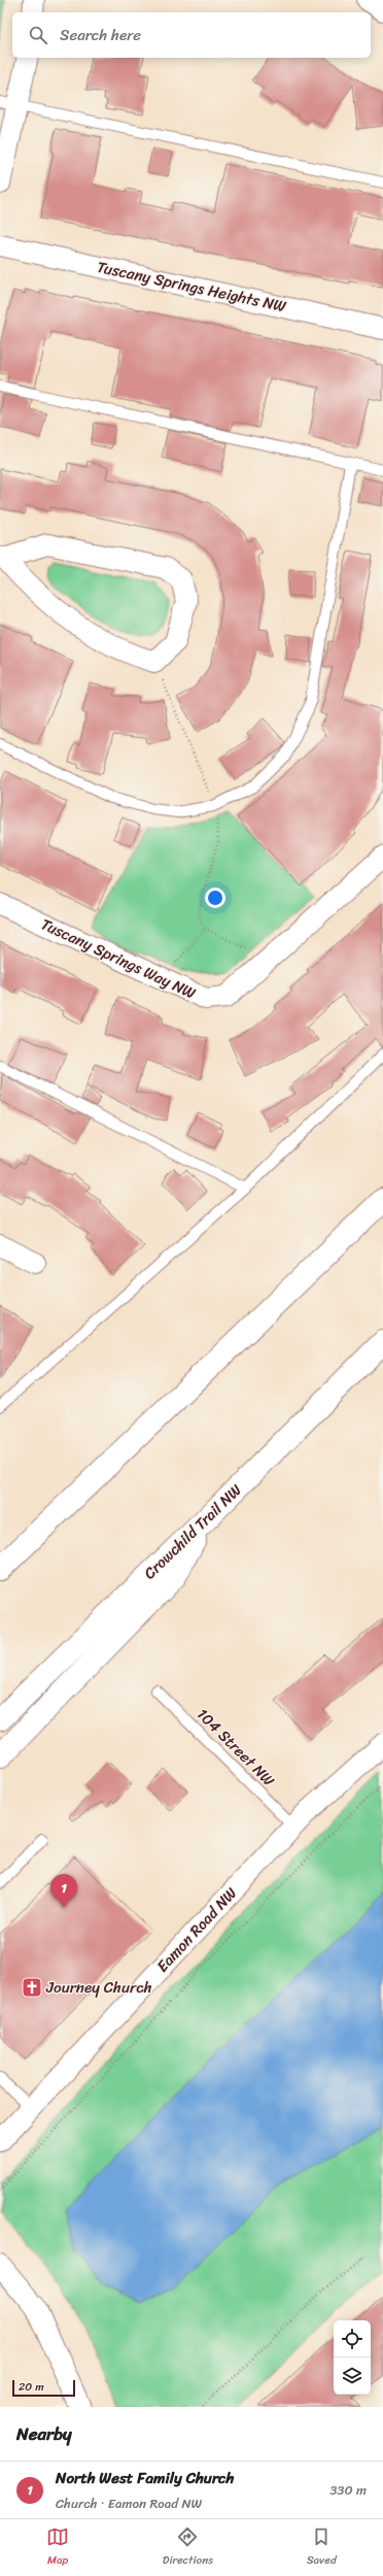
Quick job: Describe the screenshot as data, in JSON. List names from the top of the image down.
{
  "streets": {
    "highway": ["Crowchild Trail NW"],
    "street": ["Tuscany Springs Heights NW", "Tuscany Springs Way NW", "Eamon Road NW"],
    "lane": ["104 Street NW"]
  },
  "crossings": [
    ["104 Street NW", "Eamon Road NW"]
  ],
  "places": {
    "church": ["Journey Church"]
  },
  "scale_bar": "20 m",
  "page": {
    "search": "Search here",
    "pins": "1",
    "scale": "20 m",
    "heading": "Nearby",
    "list": [
      {
        "mark": "1",
        "name": "North West Family Church",
        "note": "Church · Eamon Road NW",
        "value": "330 m"
      }
    ],
    "nav": ["Map", "Directions", "Saved"]
  }
}
